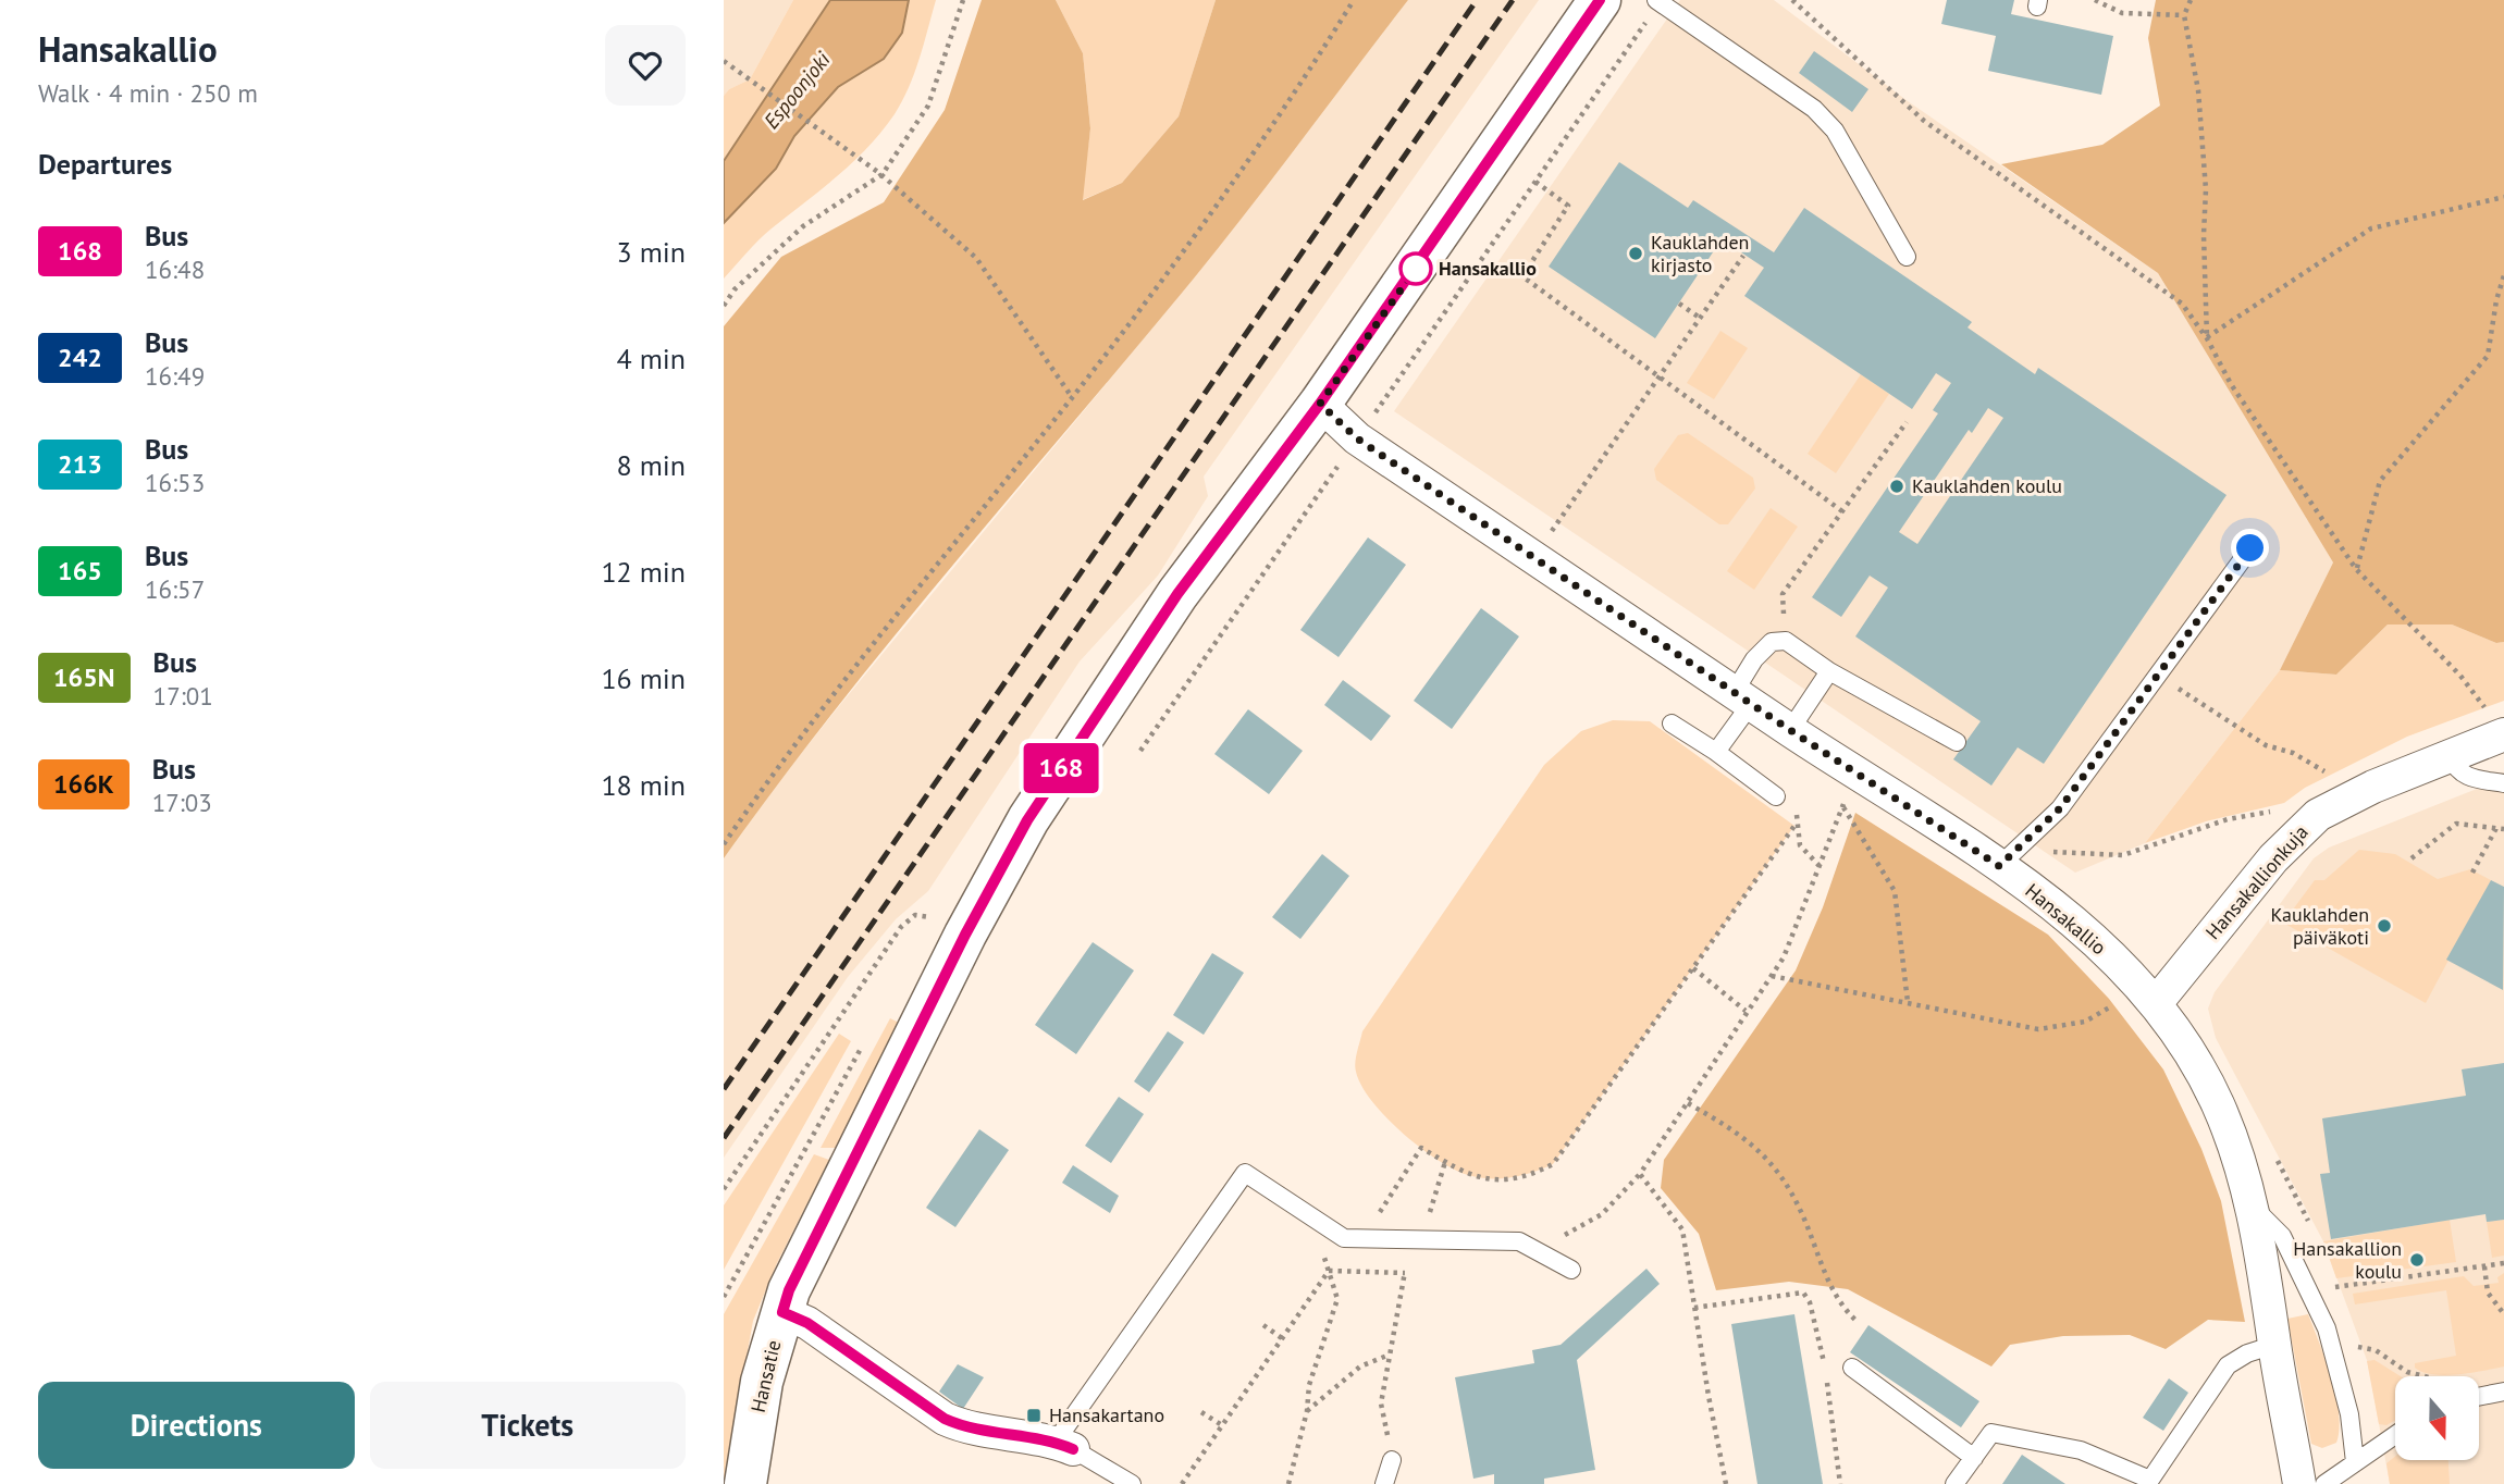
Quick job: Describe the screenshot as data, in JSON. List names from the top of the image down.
{
  "streets": {
    "main road": ["Hansatie"],
    "street": ["Hansakallionkuja", "Hansakallio"]
  },
  "crossings": [
    ["Hansakallionkuja", "Hansakallio"],
    ["Hansakallio", "Hansatie"]
  ],
  "water": ["Espoonjoki"],
  "places": {
    "other": [
      "Kauklahden kirjasto",
      "Hansakallio",
      "Kauklahden koulu",
      "Kauklahden päiväkoti",
      "Hansakallion koulu"
    ],
    "transit": ["Hansakartano"]
  },
  "lines": ["bus line 168"],
  "north": "bottom",
  "page": {
    "heading": [
      ["Hansakallio", "Walk · 4 min · 250 m"],
      "Departures"
    ],
    "on_map": "168",
    "list": [
      {
        "mark": "168",
        "name": "Bus",
        "note": "16:48",
        "value": "3 min"
      },
      {
        "mark": "242",
        "name": "Bus",
        "note": "16:49",
        "value": "4 min"
      },
      {
        "mark": "213",
        "name": "Bus",
        "note": "16:53",
        "value": "8 min"
      },
      {
        "mark": "165",
        "name": "Bus",
        "note": "16:57",
        "value": "12 min"
      },
      {
        "mark": "165N",
        "name": "Bus",
        "note": "17:01",
        "value": "16 min"
      },
      {
        "mark": "166K",
        "name": "Bus",
        "note": "17:03",
        "value": "18 min"
      }
    ],
    "buttons": ["Directions", "Tickets"]
  }
}
